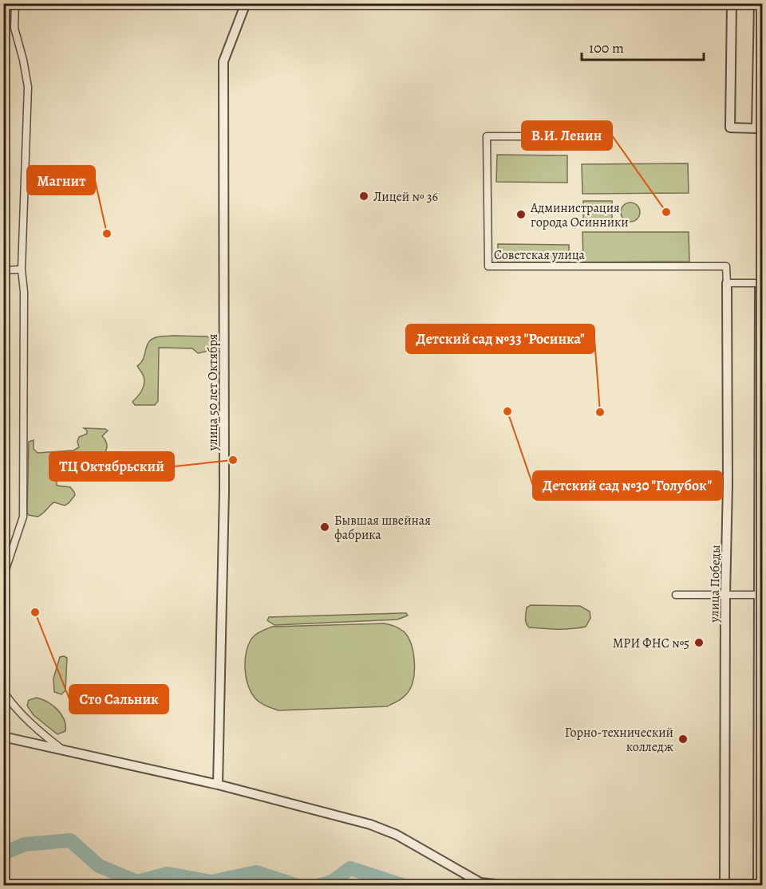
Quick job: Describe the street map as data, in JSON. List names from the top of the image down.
{
  "streets": {
    "street": ["Советская улица", "улица 50 лет Октября", "улица Победы"]
  },
  "crossings": [
    ["Советская улица", "улица Победы"]
  ],
  "places": [
    "Лицей № 36",
    "В.И. Ленин",
    "Администрация города Осинники",
    "Магнит",
    "Детский сад №30 \"Голубок\"",
    "Детский сад №33 \"Росинка\"",
    "ТЦ Октябрьский",
    "Бывшая швейная фабрика",
    "Сто Сальник",
    "МРИ ФНС №5",
    "Горно-технический колледж"
  ],
  "scale_bar": "100 m"
}
